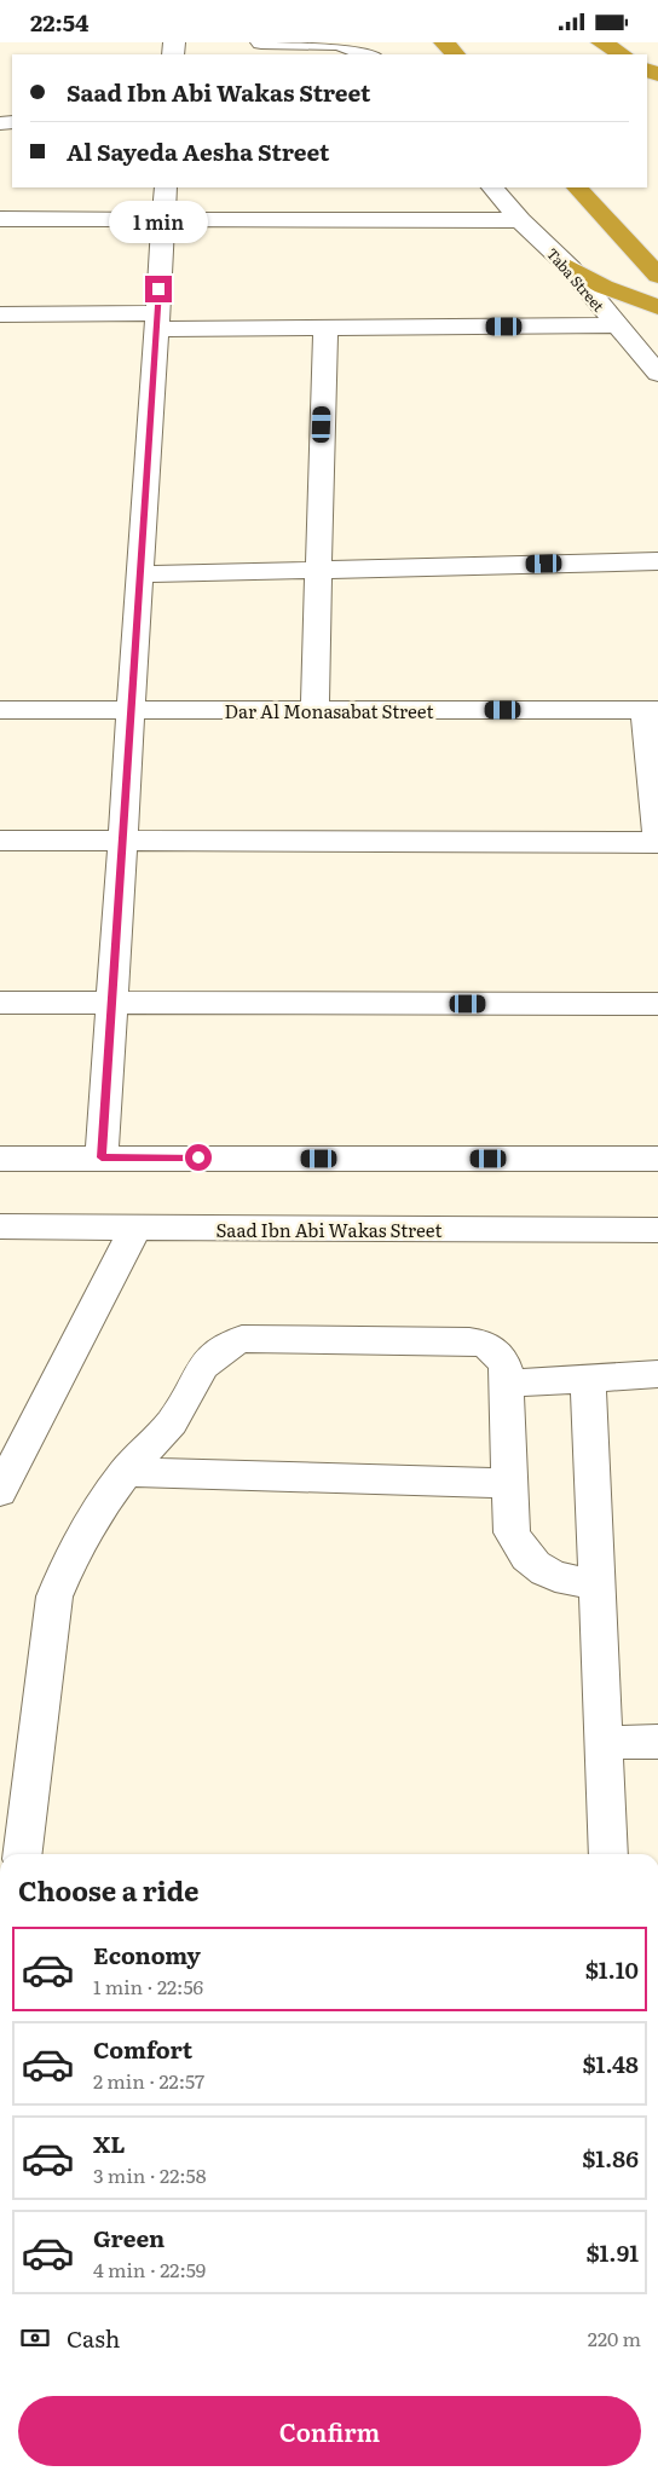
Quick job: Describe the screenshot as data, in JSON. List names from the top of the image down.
{
  "streets": {
    "street": ["Taba Street", "Dar Al Monasabat Street", "Saad Ibn Abi Wakas Street"]
  },
  "page": {
    "status": "22:54",
    "banner": ["Saad Ibn Abi Wakas Street", "Al Sayeda Aesha Street"],
    "bubble": "1 min",
    "heading": "Choose a ride",
    "list": [
      {
        "name": "Economy",
        "note": "1 min · 22:56",
        "value": "$1.10"
      },
      {
        "name": "Comfort",
        "note": "2 min · 22:57",
        "value": "$1.48"
      },
      {
        "name": "XL",
        "note": "3 min · 22:58",
        "value": "$1.86"
      },
      {
        "name": "Green",
        "note": "4 min · 22:59",
        "value": "$1.91"
      }
    ],
    "pay": ["Cash", "220 m"],
    "buttons": "Confirm"
  }
}
